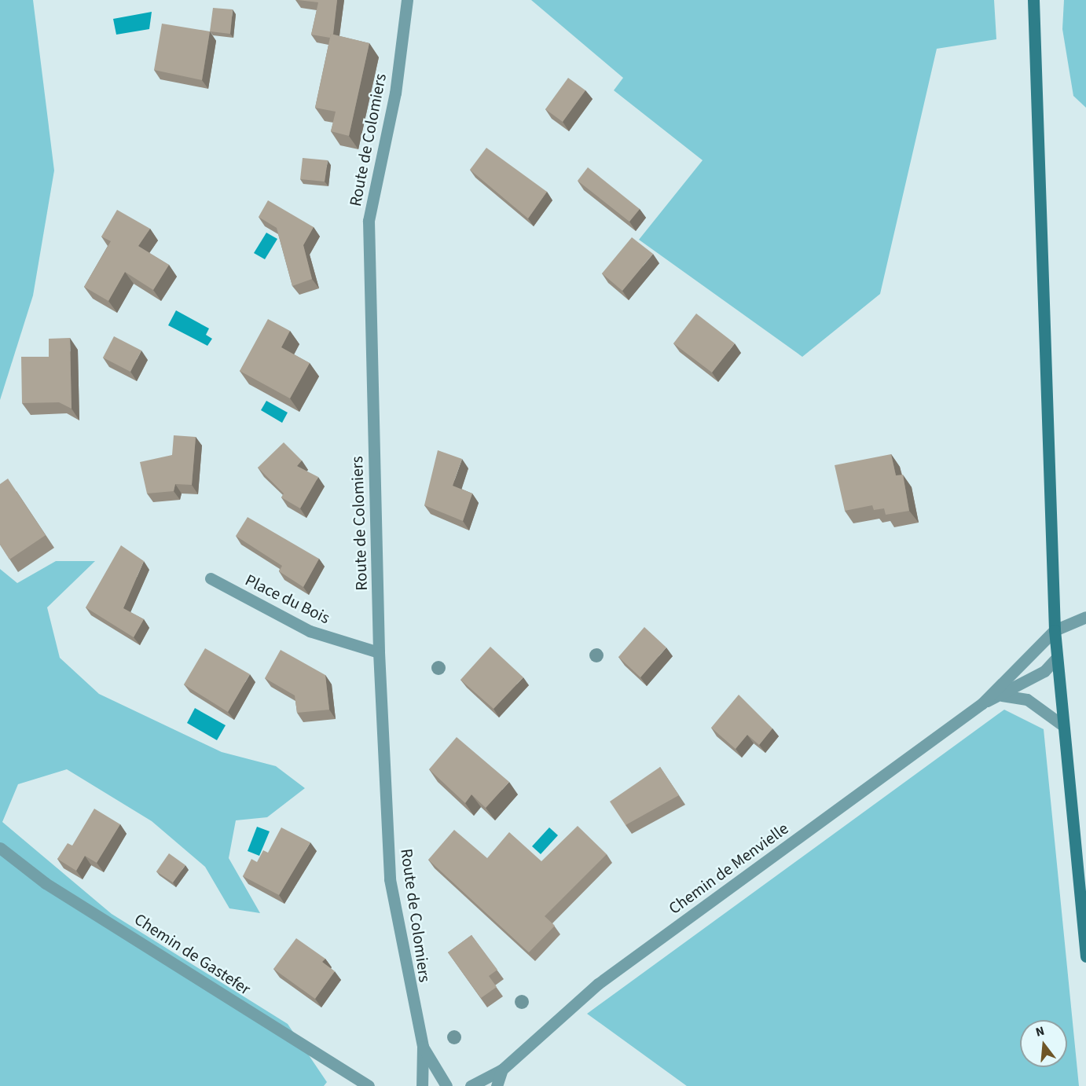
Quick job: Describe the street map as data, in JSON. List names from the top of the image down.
{
  "streets": {
    "street": [
      "Route de Colomiers",
      "Place du Bois",
      "Chemin de Menvielle",
      "Chemin de Gastefer"
    ]
  },
  "crossings": [
    ["Route de Colomiers", "Place du Bois"]
  ],
  "north": "top"
}
